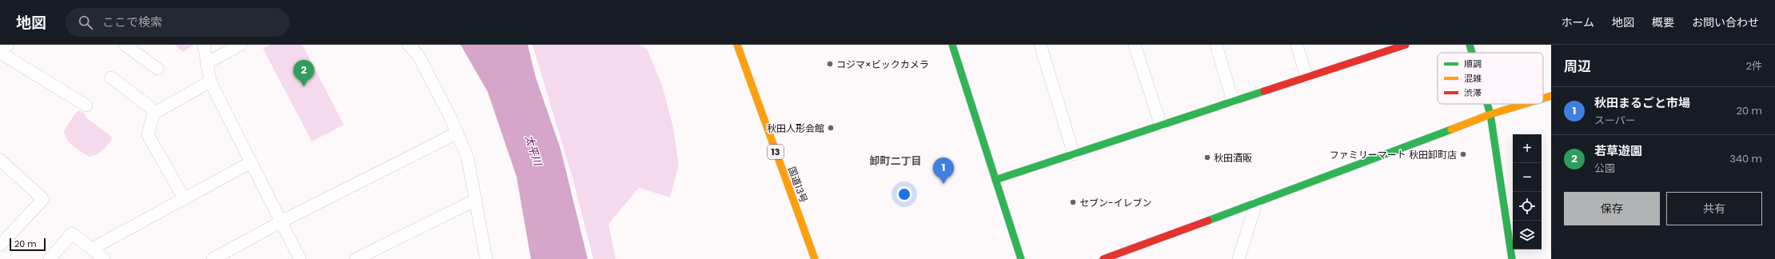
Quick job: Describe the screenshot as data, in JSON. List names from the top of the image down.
{
  "streets": {
    "main road": ["13", "国道13号"]
  },
  "districts": ["卸町二丁目"],
  "water": ["太平川"],
  "places": [
    "コジマ×ビックカメラ",
    "秋田人形会館",
    "ファミリーマート 秋田卸町店",
    "秋田酒販",
    "セブン-イレブン"
  ],
  "legend": ["順調", "混雑", "渋滞"],
  "scale_bar": "20 m",
  "page": {
    "header": "地図",
    "search": "ここで検索",
    "nav": [
      "ホーム",
      "地図",
      "概要",
      "お問い合わせ"
    ],
    "heading": ["周辺", "2件"],
    "pins": ["2", "1"],
    "list": [
      {
        "mark": "1",
        "name": "秋田まるごと市場",
        "note": "スーパー",
        "value": "20 m"
      },
      {
        "mark": "2",
        "name": "若草遊園",
        "note": "公園",
        "value": "340 m"
      }
    ],
    "map_buttons": ["+", "−"],
    "buttons": ["保存", "共有"],
    "scale": "20 m"
  }
}
